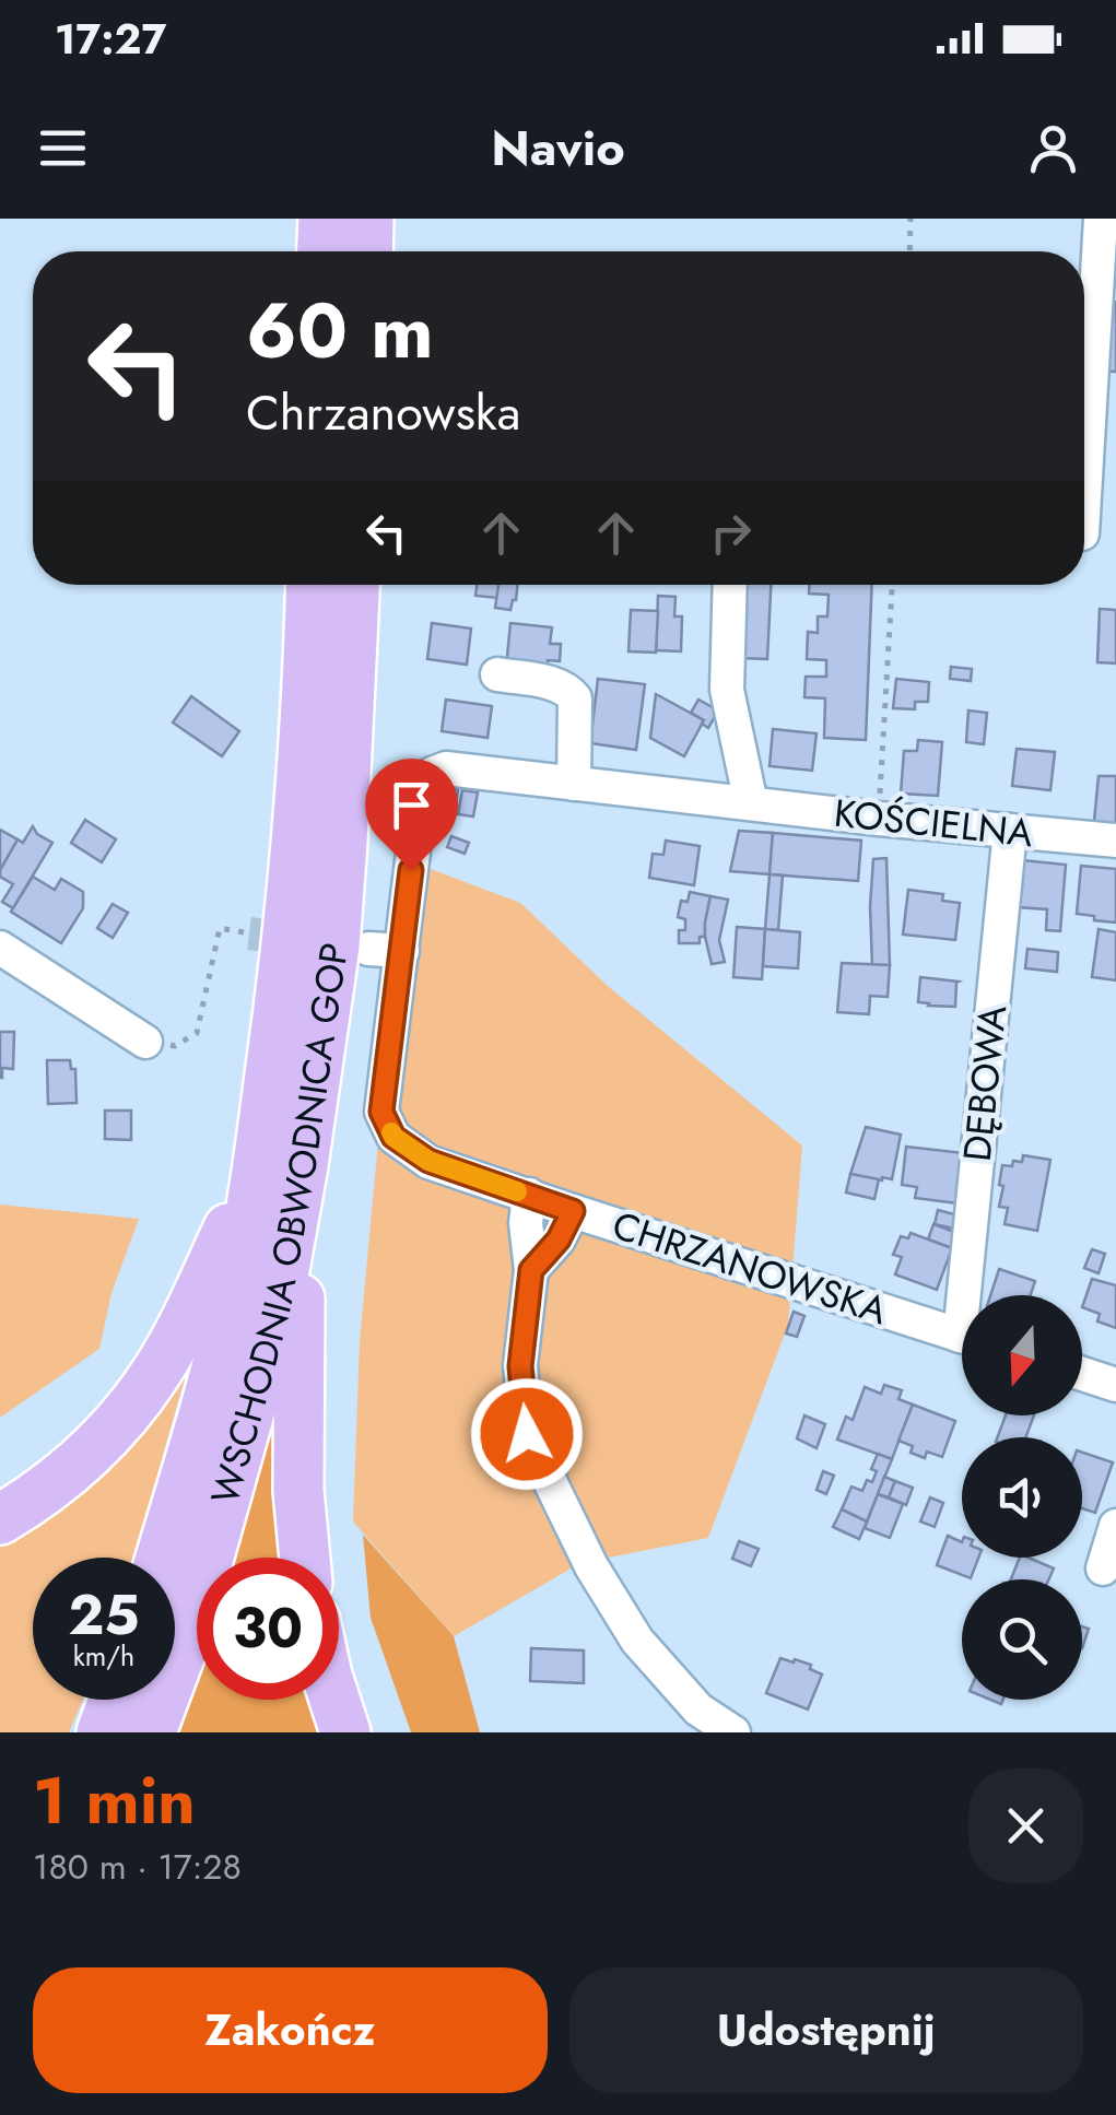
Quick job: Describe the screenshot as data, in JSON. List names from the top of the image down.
{
  "streets": {
    "highway": ["WSCHODNIA OBWODNICA GOP"],
    "street": ["KOŚCIELNA", "DĘBOWA", "CHRZANOWSKA"]
  },
  "crossings": [
    ["KOŚCIELNA", "DĘBOWA"],
    ["KOŚCIELNA", "CHRZANOWSKA"]
  ],
  "north": "bottom",
  "page": {
    "status": "17:27",
    "header": "Navio",
    "turn": ["60 m", "Chrzanowska"],
    "speed": "25 km/h",
    "limit": "30",
    "heading": ["1 min", "180 m · 17:28"],
    "buttons": ["Zakończ", "Udostępnij"]
  }
}
